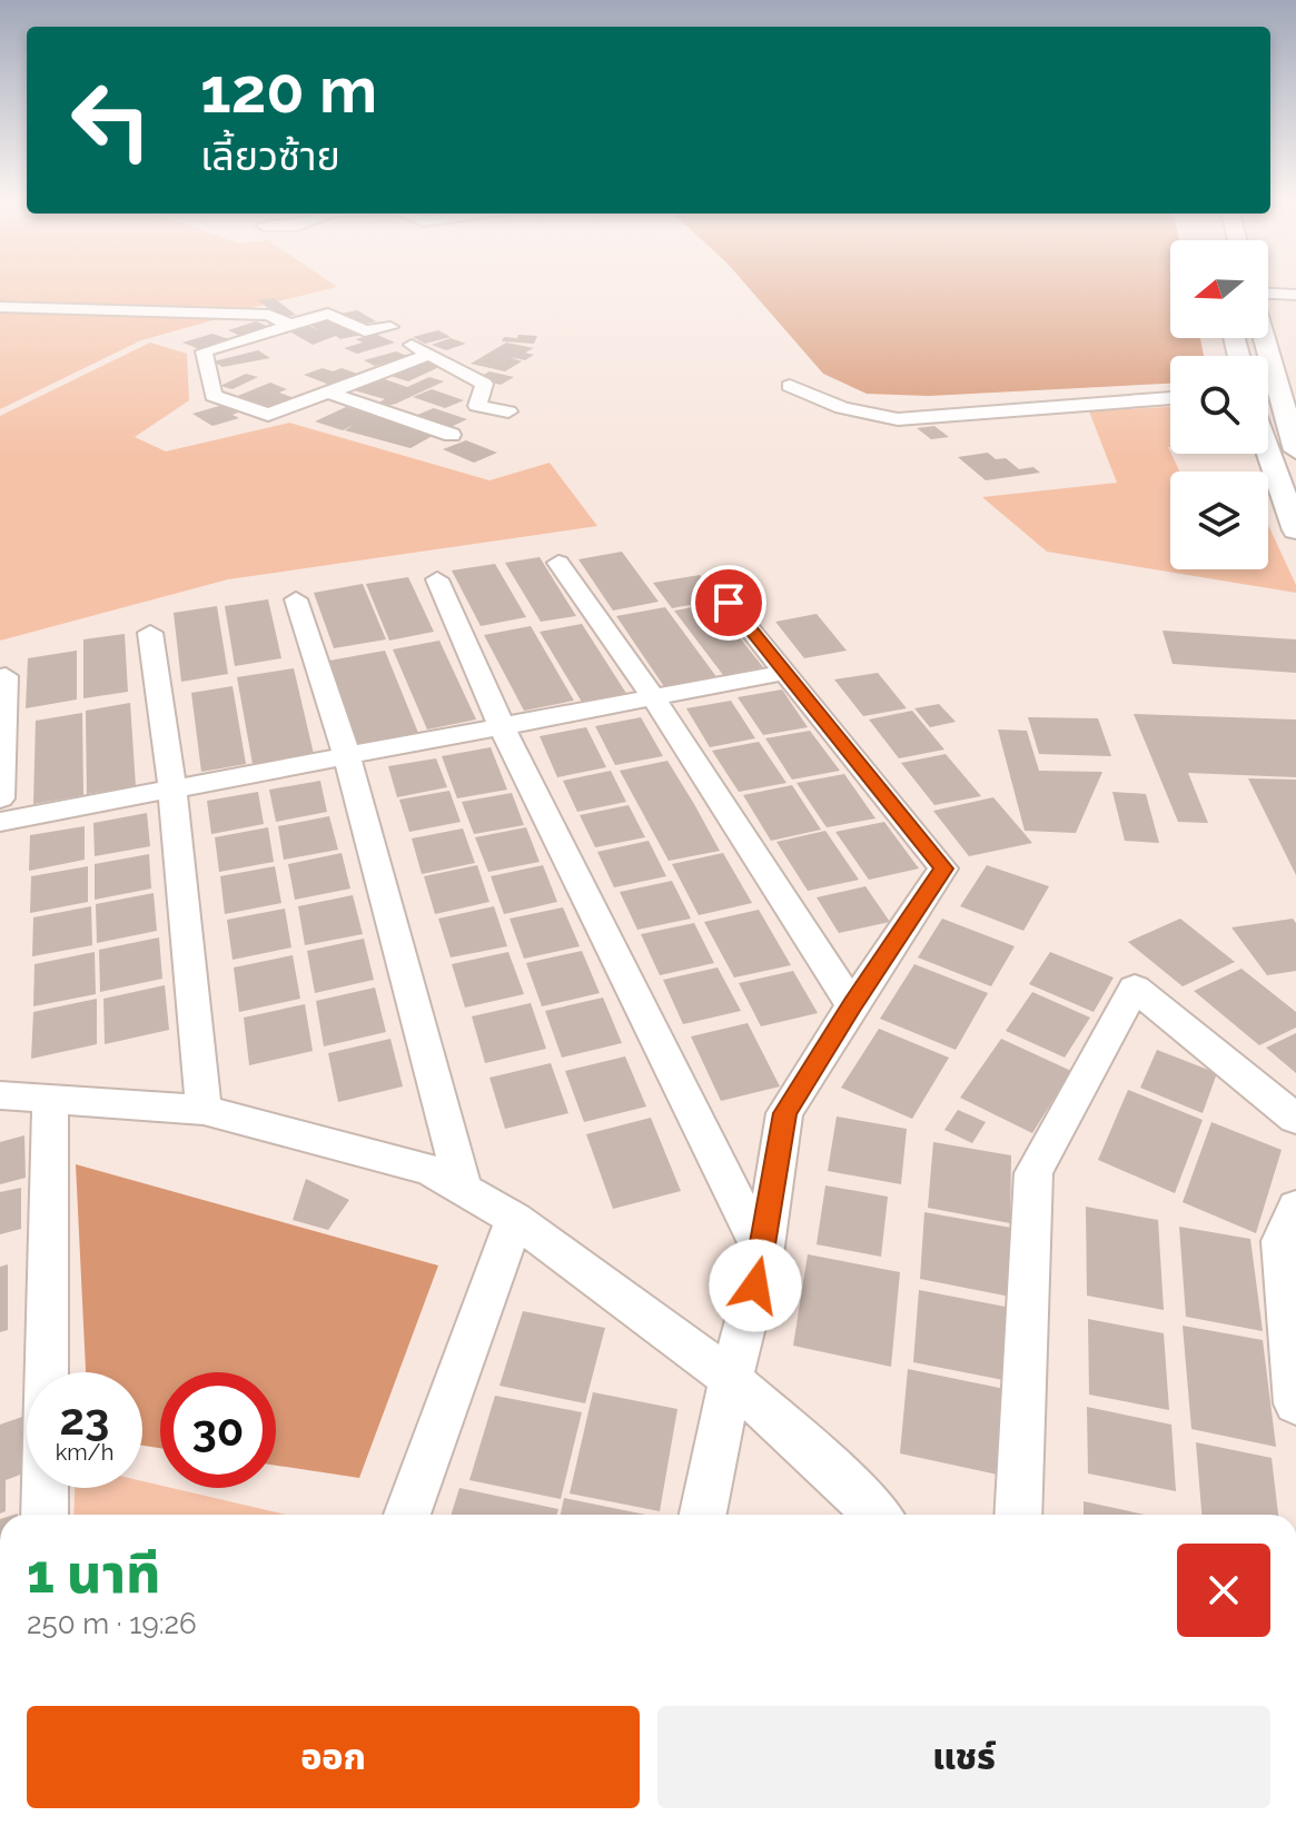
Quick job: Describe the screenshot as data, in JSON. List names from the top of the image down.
{
  "north": "left",
  "page": {
    "turn": ["120 m", "เลี้ยวซ้าย"],
    "speed": "23 km/h",
    "limit": "30",
    "heading": ["1 นาที", "250 m · 19:26"],
    "buttons": ["ออก", "แชร์"]
  }
}
